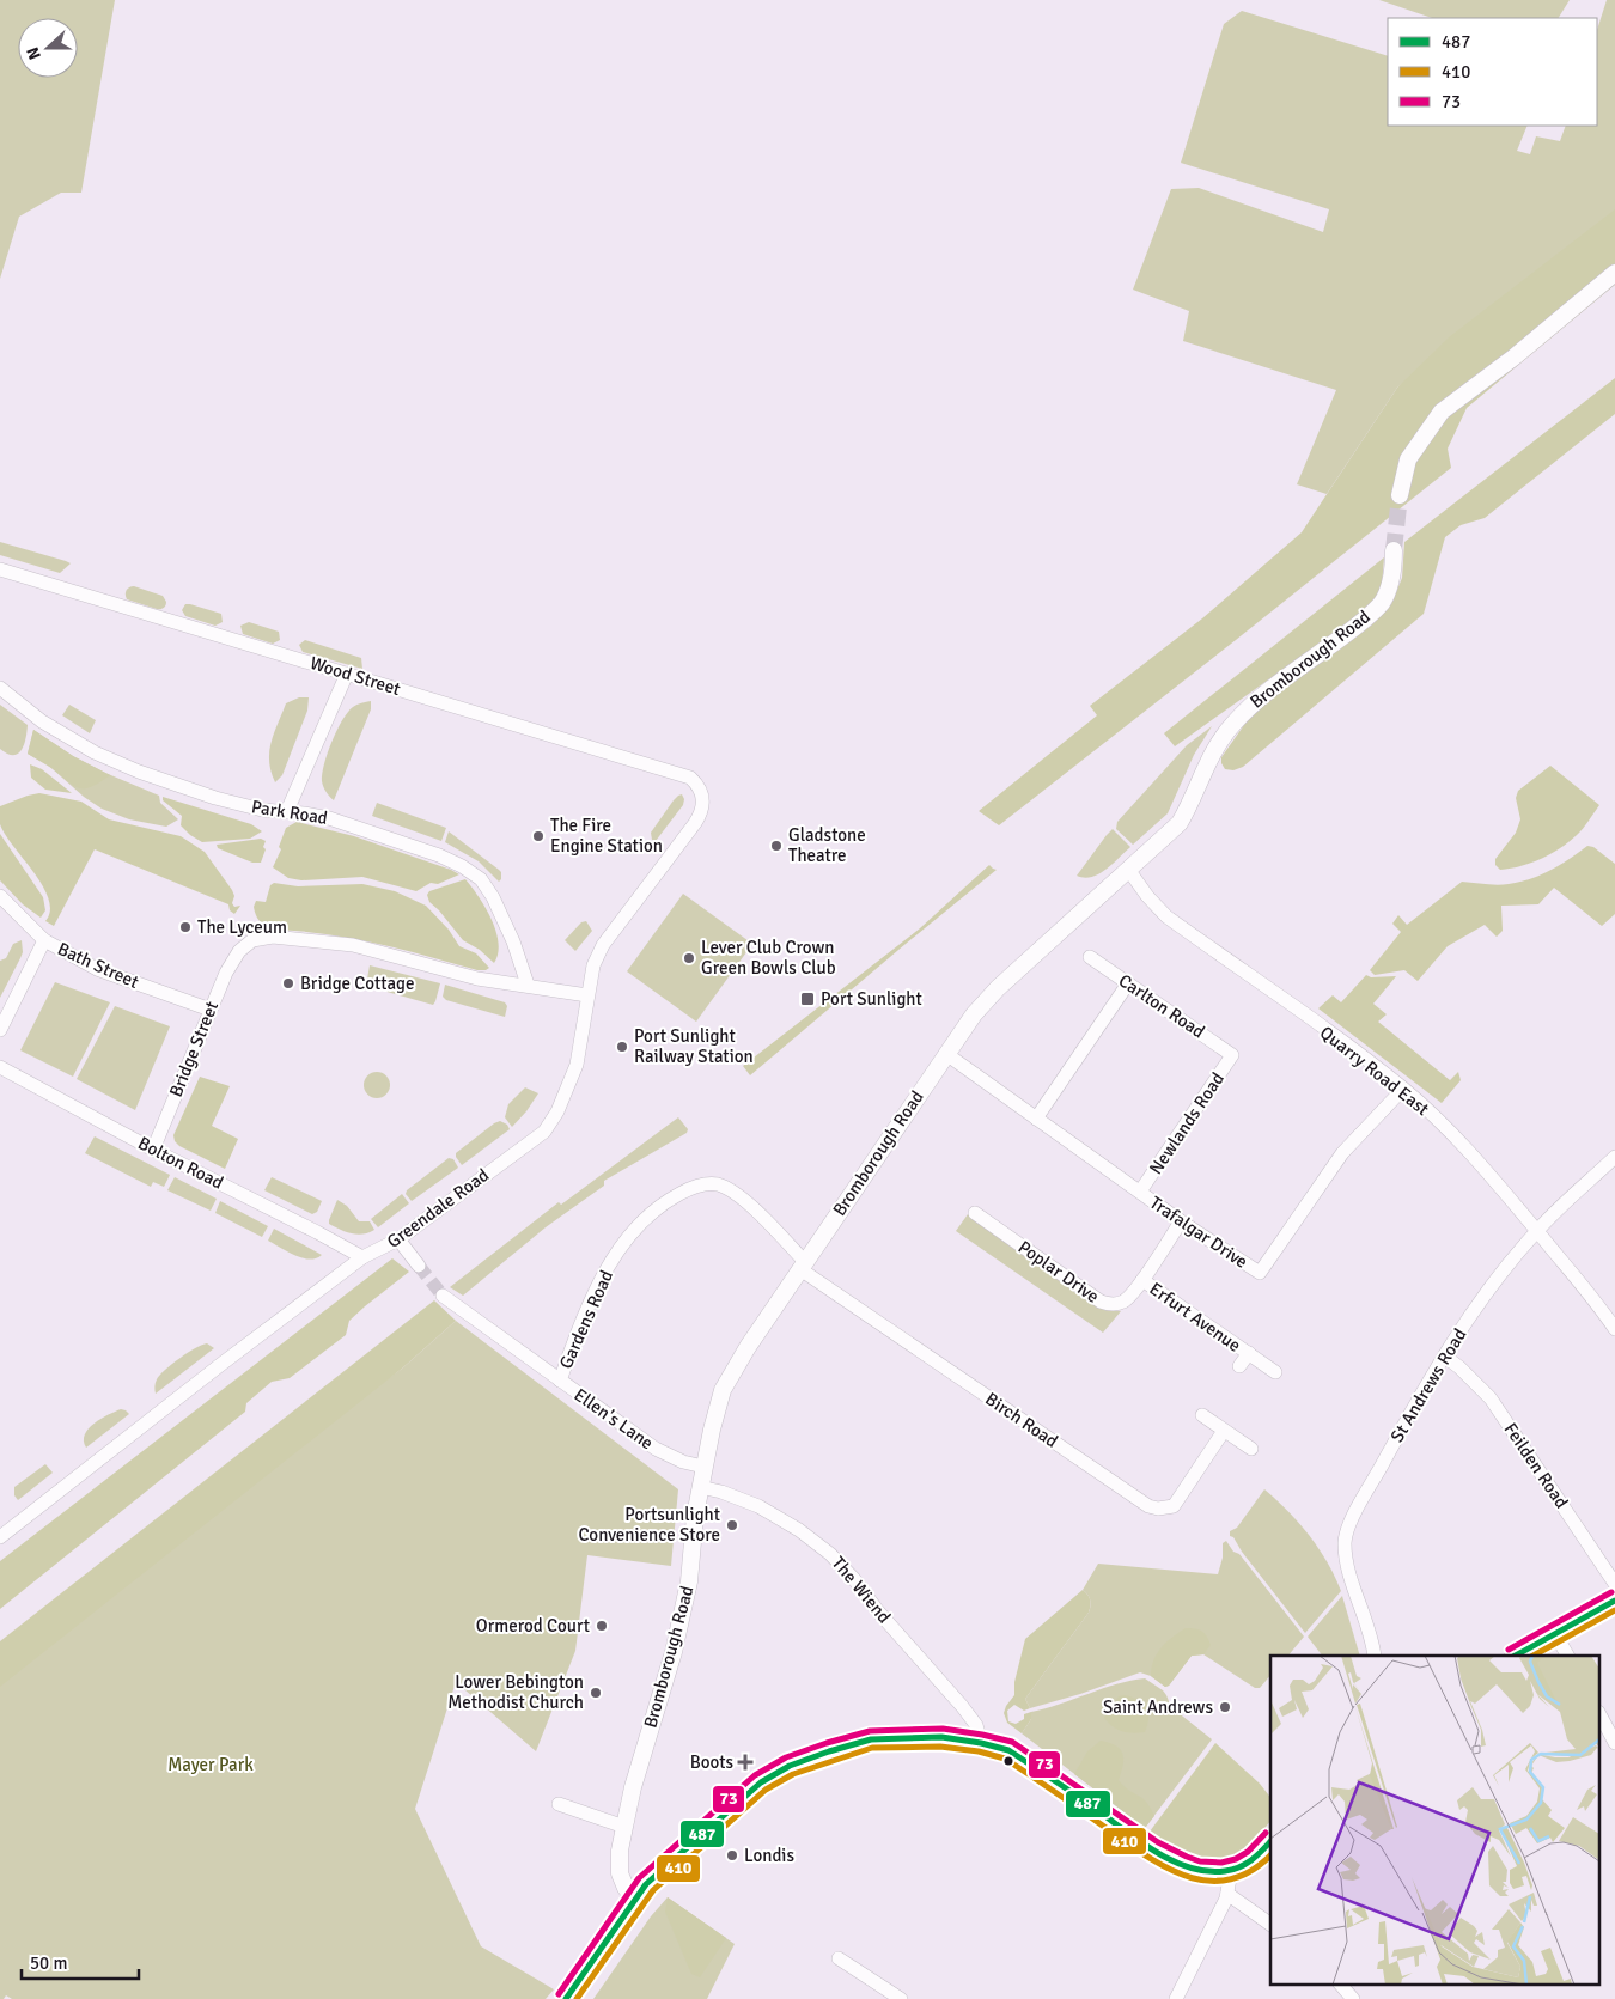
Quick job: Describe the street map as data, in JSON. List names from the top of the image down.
{
  "streets": {
    "street": [
      "Bromborough Road",
      "Wood Street",
      "Park Road",
      "Bath Street",
      "Carlton Road",
      "Bridge Street",
      "Quarry Road East",
      "Newlands Road",
      "Bolton Road",
      "Greendale Road",
      "Trafalgar Drive",
      "Poplar Drive",
      "Erfurt Avenue",
      "Gardens Road",
      "St Andrews Road",
      "Ellen's Lane",
      "Birch Road",
      "Feilden Road",
      "The Wiend"
    ]
  },
  "crossings": [
    ["Bromborough Road", "Quarry Road East"],
    ["Bromborough Road", "Trafalgar Drive"],
    ["Bromborough Road", "Gardens Road"],
    ["Bromborough Road", "Ellen's Lane"],
    ["Bromborough Road", "Birch Road"],
    ["Bromborough Road", "The Wiend"],
    ["Wood Street", "Greendale Road"],
    ["Park Road", "Bridge Street"],
    ["Bath Street", "Bridge Street"],
    ["Carlton Road", "Newlands Road"],
    ["Bridge Street", "Bolton Road"],
    ["Quarry Road East", "Trafalgar Drive"],
    ["Quarry Road East", "St Andrews Road"],
    ["Newlands Road", "Trafalgar Drive"],
    ["Bolton Road", "Greendale Road"],
    ["Trafalgar Drive", "Poplar Drive"],
    ["Poplar Drive", "Erfurt Avenue"],
    ["Gardens Road", "Ellen's Lane"],
    ["Gardens Road", "Birch Road"],
    ["St Andrews Road", "Feilden Road"]
  ],
  "parks": ["Mayer Park"],
  "places": {
    "other": [
      "The Fire Engine Station",
      "Gladstone Theatre",
      "The Lyceum",
      "Lever Club Crown Green Bowls Club",
      "Bridge Cottage",
      "Port Sunlight Railway Station",
      "Portsunlight Convenience Store",
      "Ormerod Court",
      "Lower Bebington Methodist Church",
      "Saint Andrews",
      "Londis"
    ],
    "transit": ["Port Sunlight"],
    "health": ["Boots"]
  },
  "lines": ["transit line 73", "transit line 487", "transit line 410"],
  "legend": ["487", "410", "73"],
  "scale_bar": "50 m",
  "north": "left"
}
